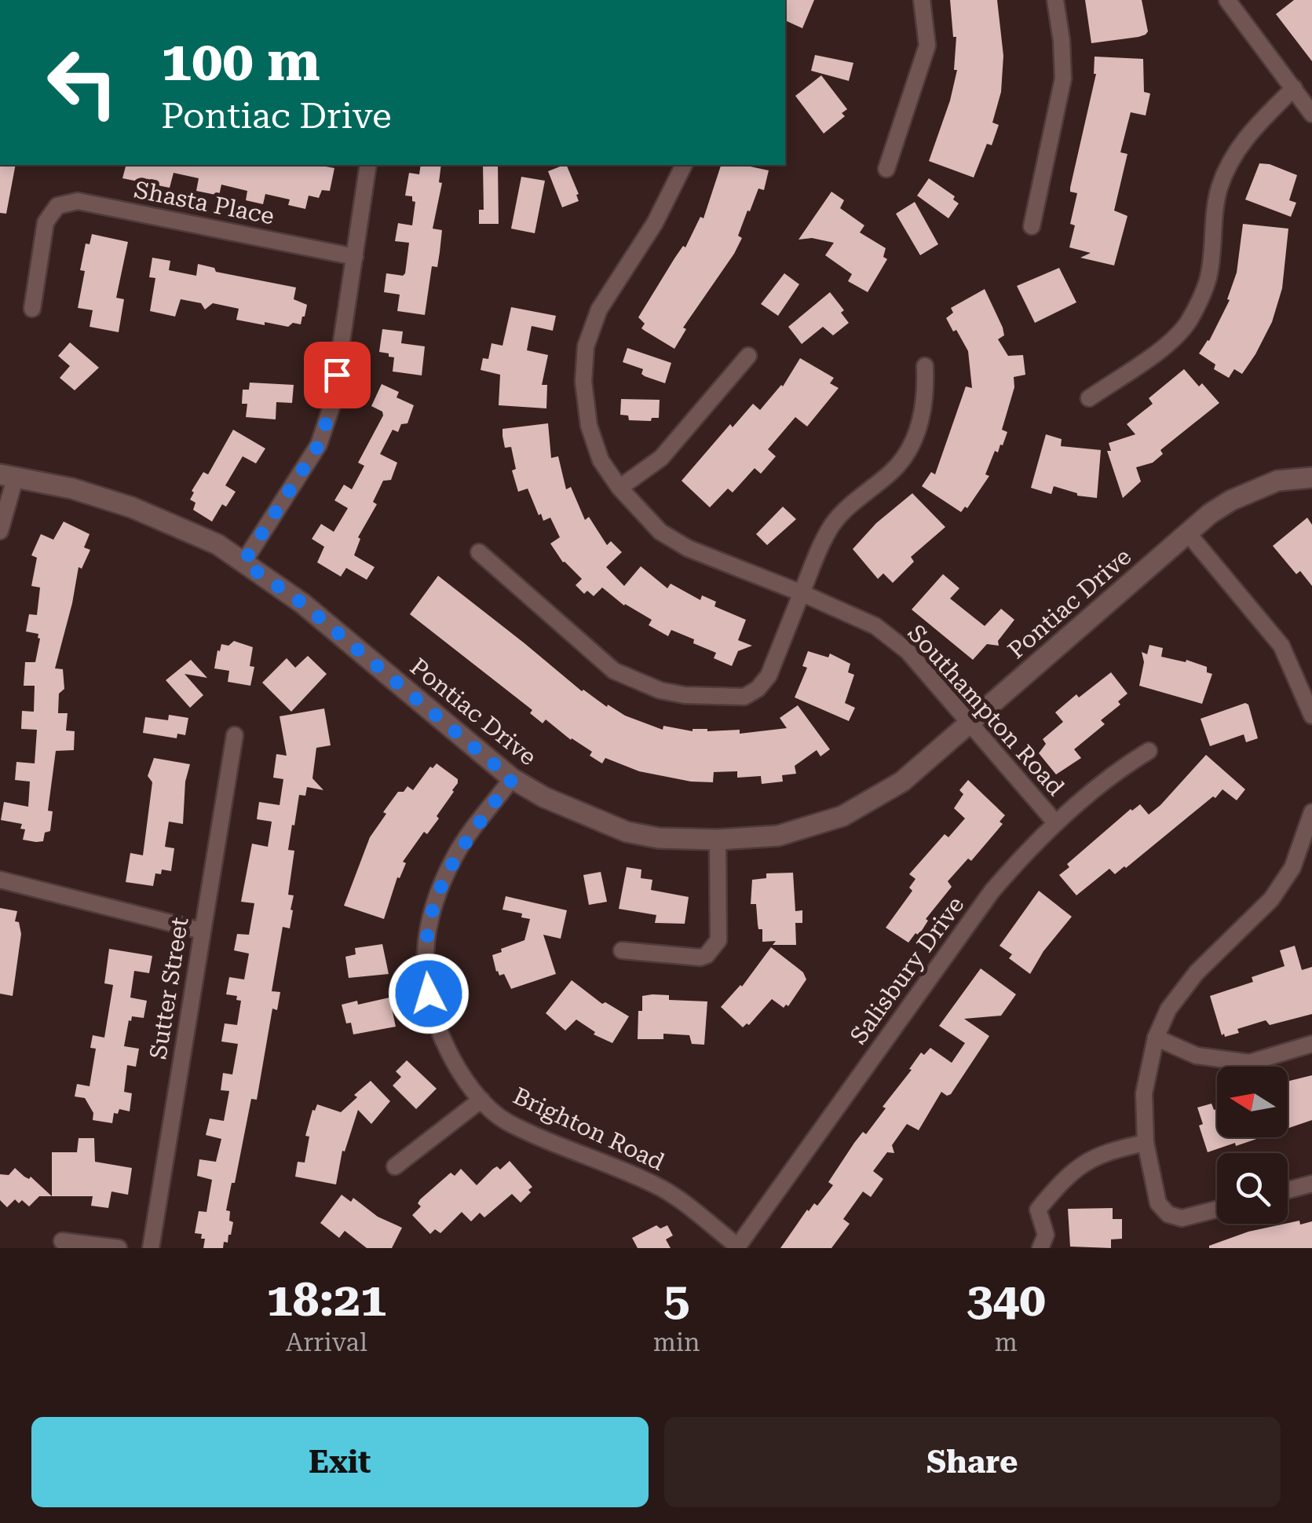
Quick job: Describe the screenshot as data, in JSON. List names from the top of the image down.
{
  "streets": {
    "main road": ["Pontiac Drive"],
    "street": [
      "Shasta Place",
      "Southampton Road",
      "Salisbury Drive",
      "Sutter Street",
      "Brighton Road"
    ]
  },
  "crossings": [
    ["Pontiac Drive", "Southampton Road"],
    ["Pontiac Drive", "Brighton Road"],
    ["Southampton Road", "Salisbury Drive"],
    ["Salisbury Drive", "Brighton Road"]
  ],
  "north": "left",
  "page": {
    "turn": ["100 m", "Pontiac Drive"],
    "eta": [
      "18:21",
      "Arrival",
      "5",
      "min",
      "340",
      "m"
    ],
    "buttons": ["Exit", "Share"]
  }
}
